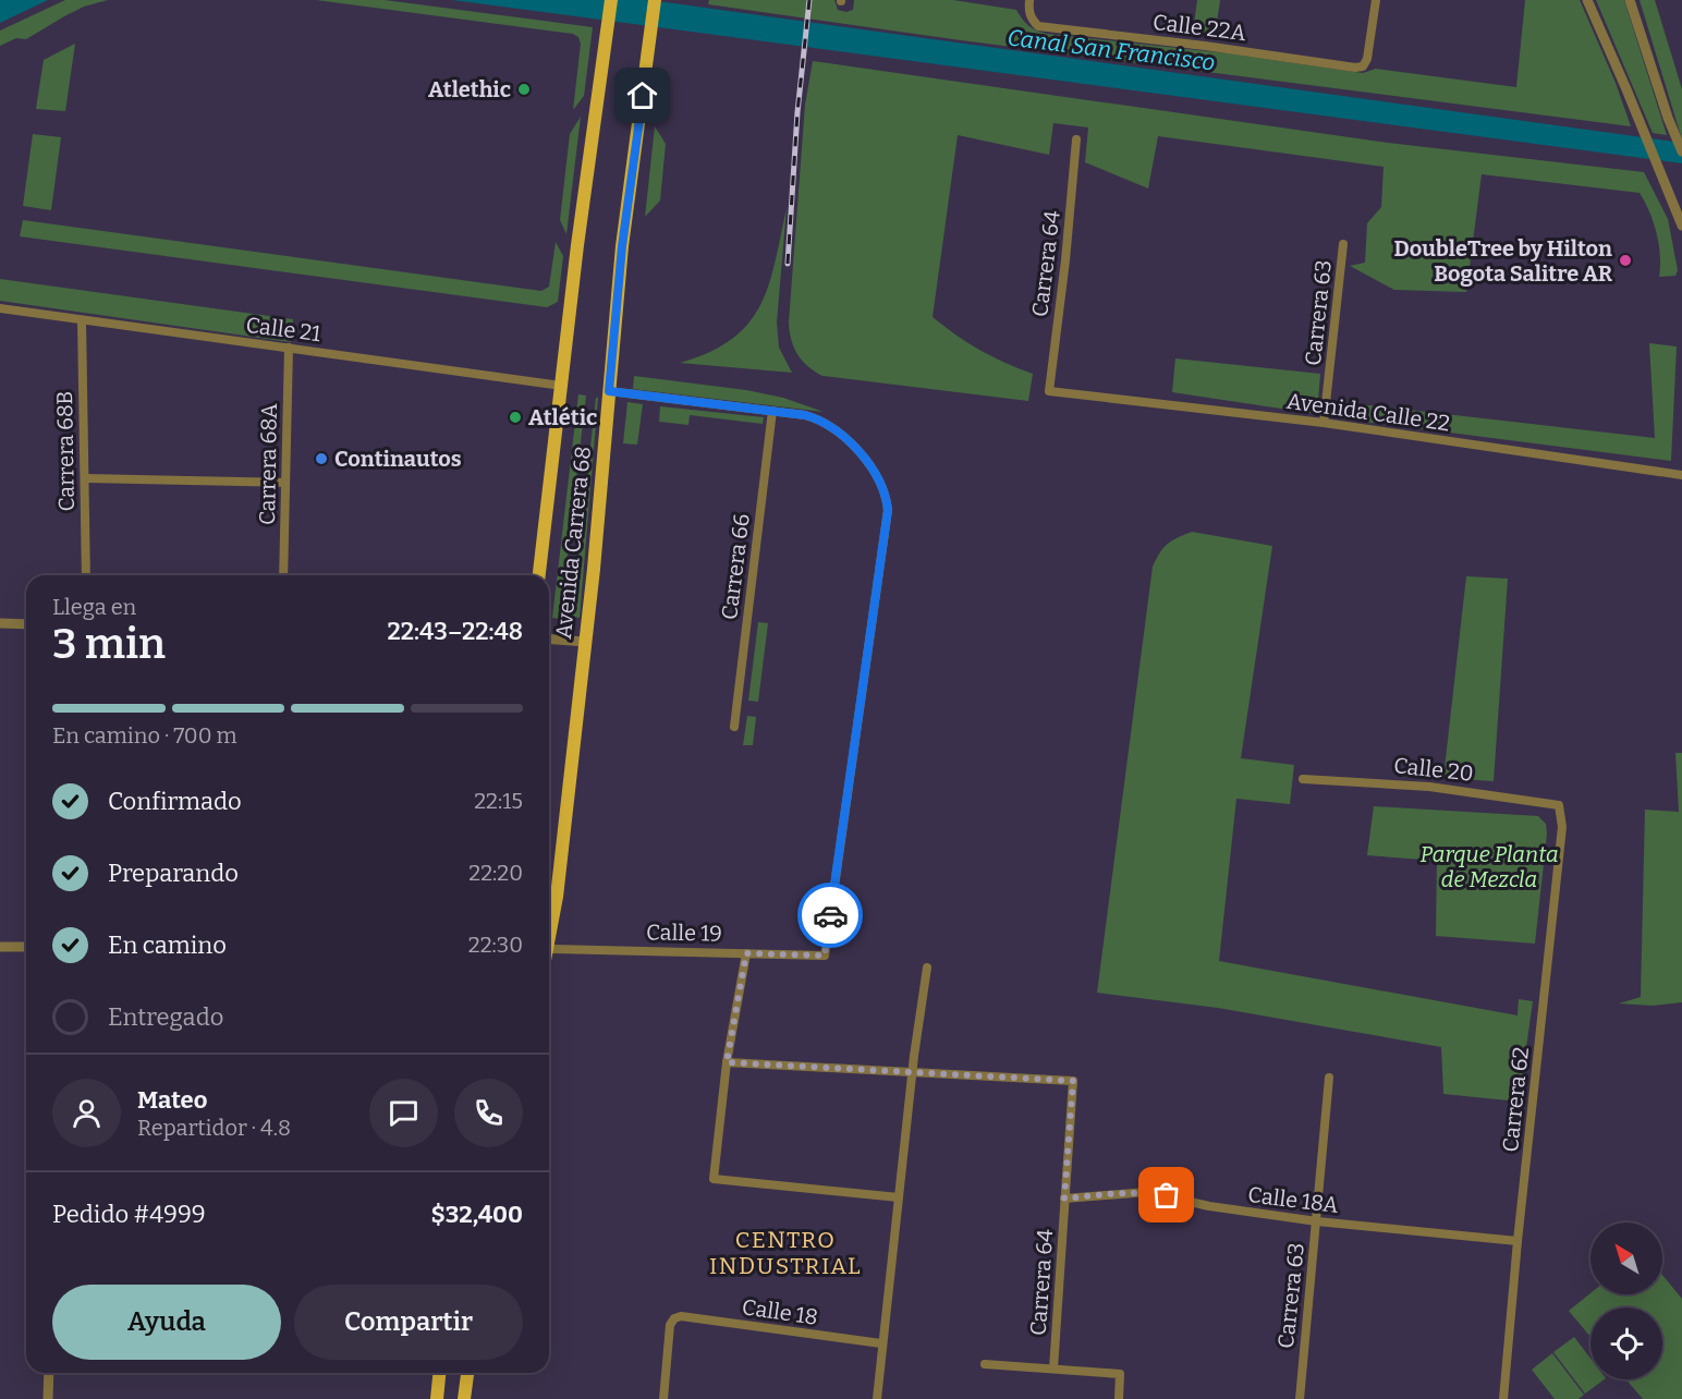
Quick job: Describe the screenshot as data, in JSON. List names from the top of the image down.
{
  "streets": {
    "main road": ["Avenida Carrera 68"],
    "street": [
      "Calle 22A",
      "Carrera 64",
      "Carrera 63",
      "Calle 21",
      "Avenida Calle 22",
      "Carrera 68B",
      "Carrera 68A",
      "Carrera 66",
      "Calle 20",
      "Calle 19",
      "Carrera 62",
      "Calle 18A",
      "Calle 18"
    ]
  },
  "crossings": [
    ["Carrera 64", "Avenida Calle 22"],
    ["Carrera 64", "Calle 18A"],
    ["Carrera 63", "Avenida Calle 22"],
    ["Carrera 63", "Calle 18A"],
    ["Calle 21", "Carrera 68B"],
    ["Calle 21", "Carrera 68A"],
    ["Calle 21", "Avenida Carrera 68"],
    ["Carrera 66", "Calle 19"],
    ["Calle 20", "Carrera 62"],
    ["Carrera 62", "Calle 18A"]
  ],
  "districts": ["CENTRO INDUSTRIAL"],
  "water": ["Canal San Francisco"],
  "parks": ["Parque Planta de Mezcla"],
  "places": [
    "Atlethic",
    "DoubleTree by Hilton Bogota Salitre AR",
    "Atlétic",
    "Continautos"
  ],
  "north": "top left",
  "page": {
    "heading": ["3 min", "Llega en", "22:43–22:48"],
    "panel": [
      "Mateo",
      "Repartidor · 4.8",
      "Pedido #4999",
      "$32,400"
    ],
    "bar": "En camino · 700 m",
    "list": [
      ["Confirmado", "22:15"],
      ["Preparando", "22:20"],
      ["En camino", "22:30"],
      "Entregado"
    ],
    "buttons": ["Ayuda", "Compartir"]
  }
}
